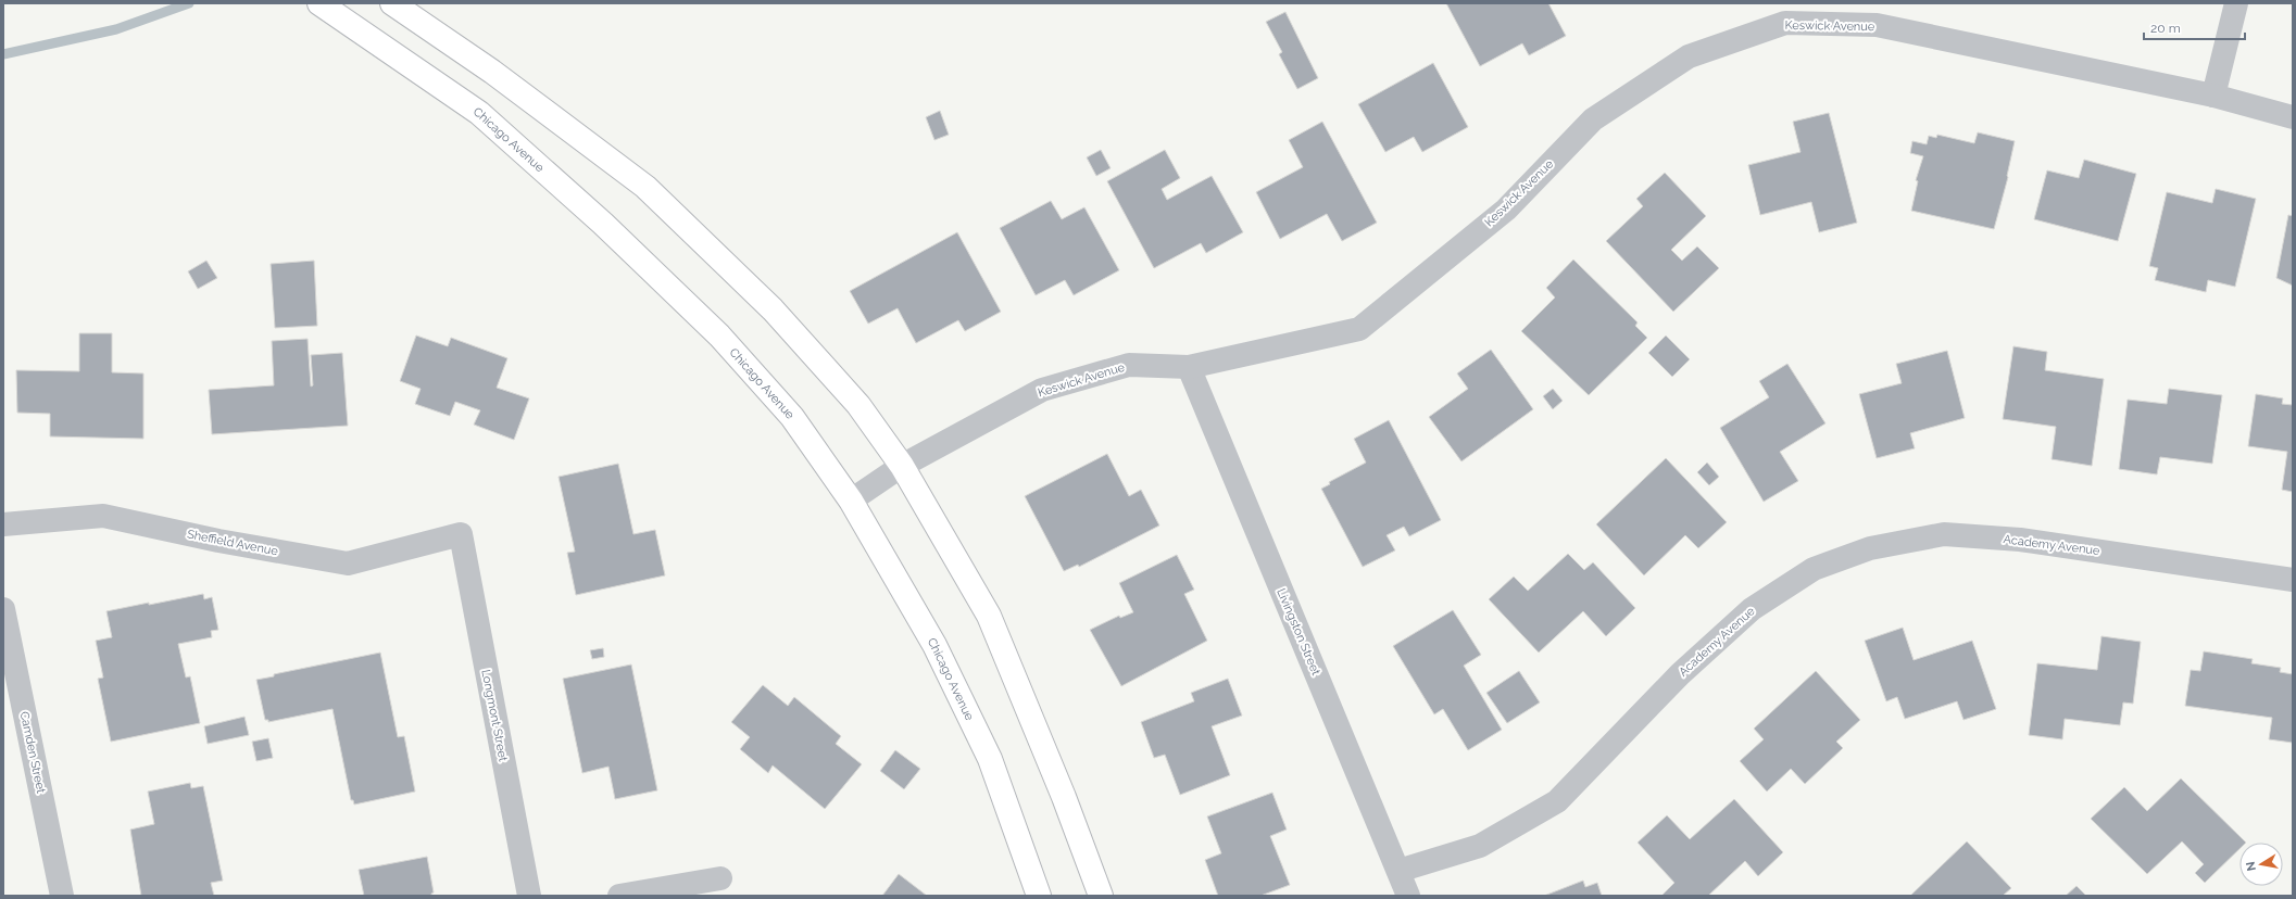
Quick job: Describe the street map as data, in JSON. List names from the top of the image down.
{
  "streets": {
    "main road": ["Chicago Avenue"],
    "street": [
      "Keswick Avenue",
      "Sheffield Avenue",
      "Academy Avenue",
      "Livingston Street",
      "Longmont Street",
      "Camden Street"
    ]
  },
  "crossings": [
    ["Keswick Avenue", "Chicago Avenue"],
    ["Keswick Avenue", "Livingston Street"],
    ["Sheffield Avenue", "Longmont Street"],
    ["Academy Avenue", "Livingston Street"]
  ],
  "scale_bar": "20 m",
  "north": "left"
}
